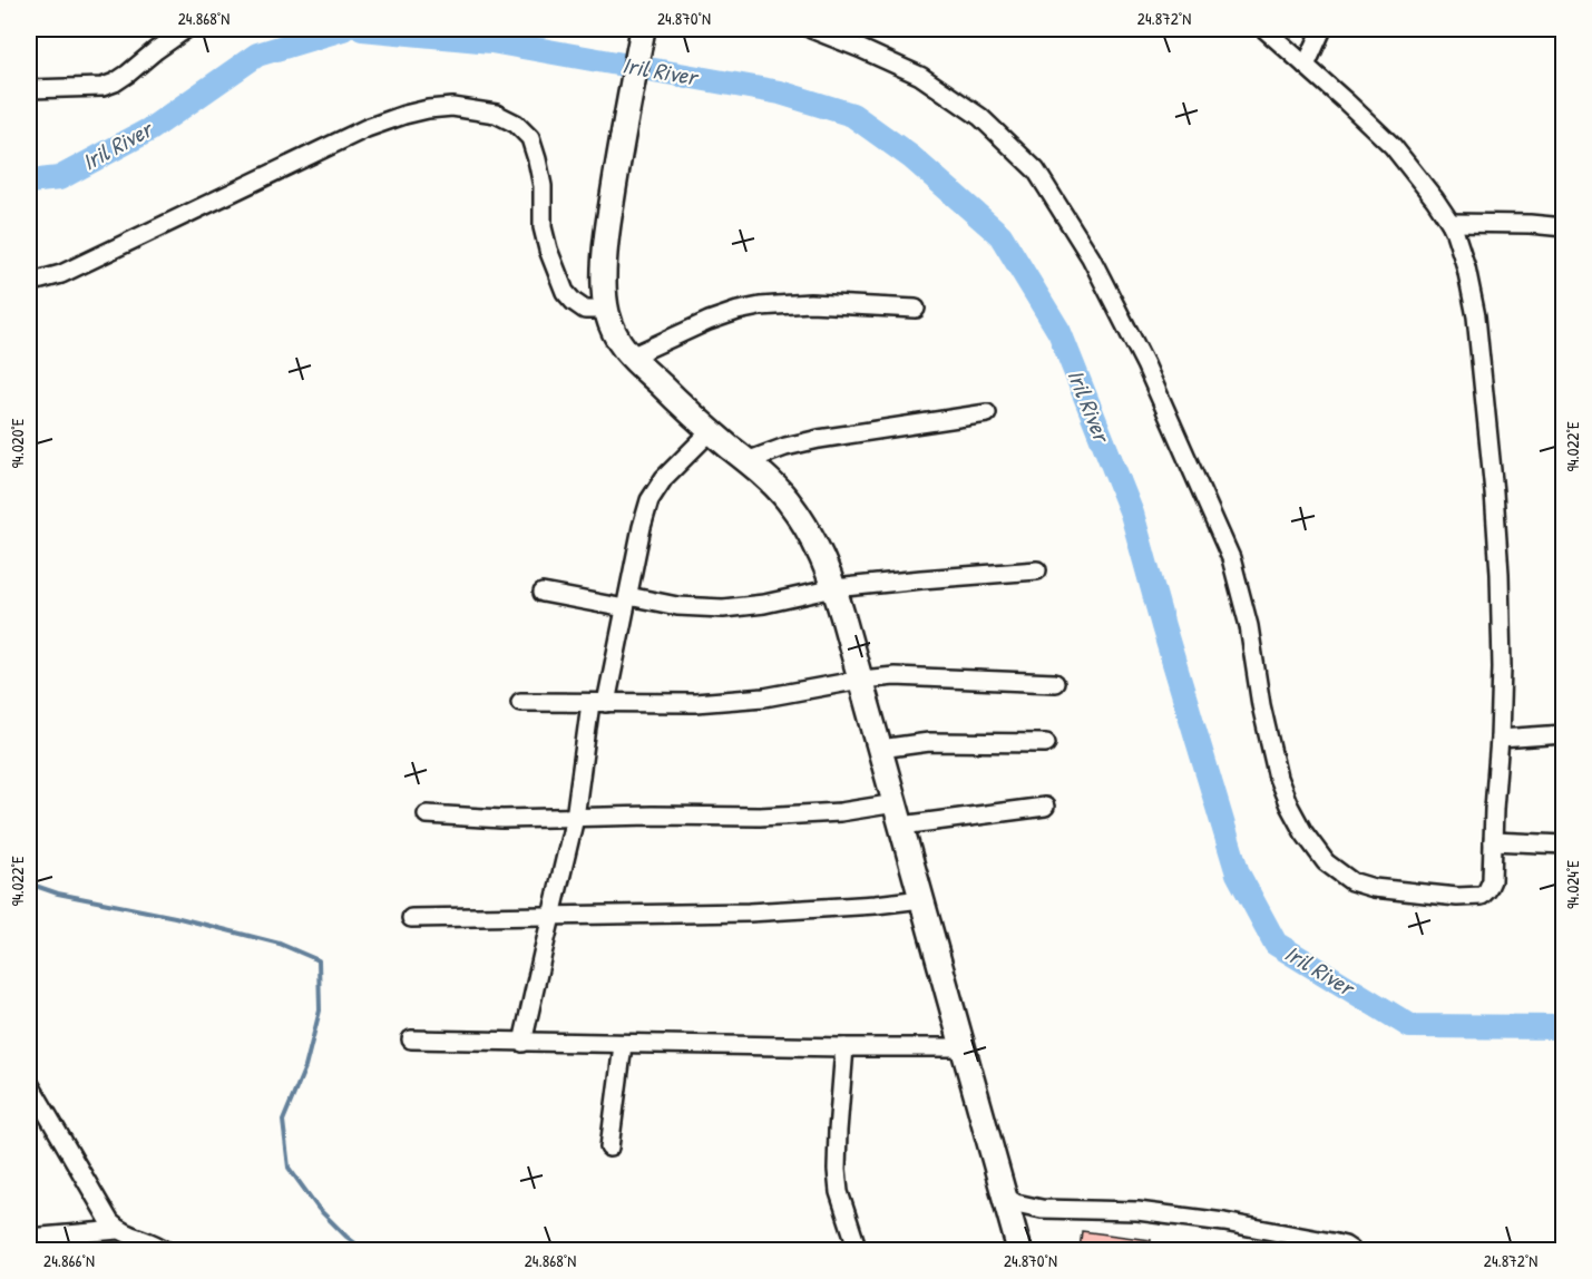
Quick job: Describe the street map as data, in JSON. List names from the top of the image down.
{
  "water": ["Iril River"],
  "coordinates": [
    "24.868°N",
    "24.870°N",
    "24.872°N",
    "94.020°E",
    "94.022°E",
    "94.024°E",
    "24.866°N"
  ]
}
